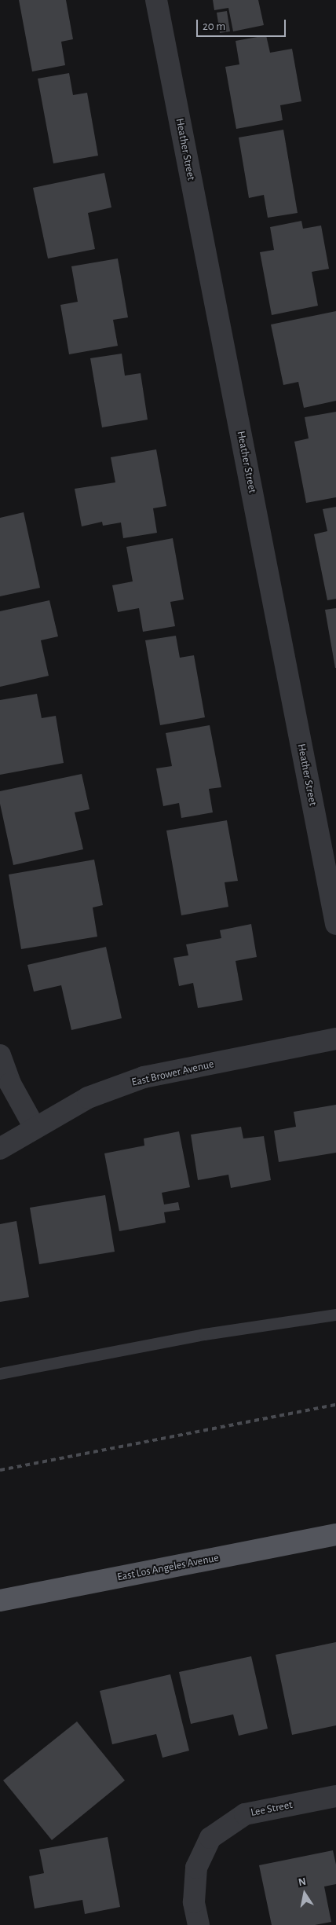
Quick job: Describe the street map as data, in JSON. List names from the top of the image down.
{
  "streets": {
    "main road": ["East Los Angeles Avenue"],
    "street": ["Heather Street", "East Brower Avenue", "Lee Street"]
  },
  "scale_bar": "20 m",
  "north": "top"
}
